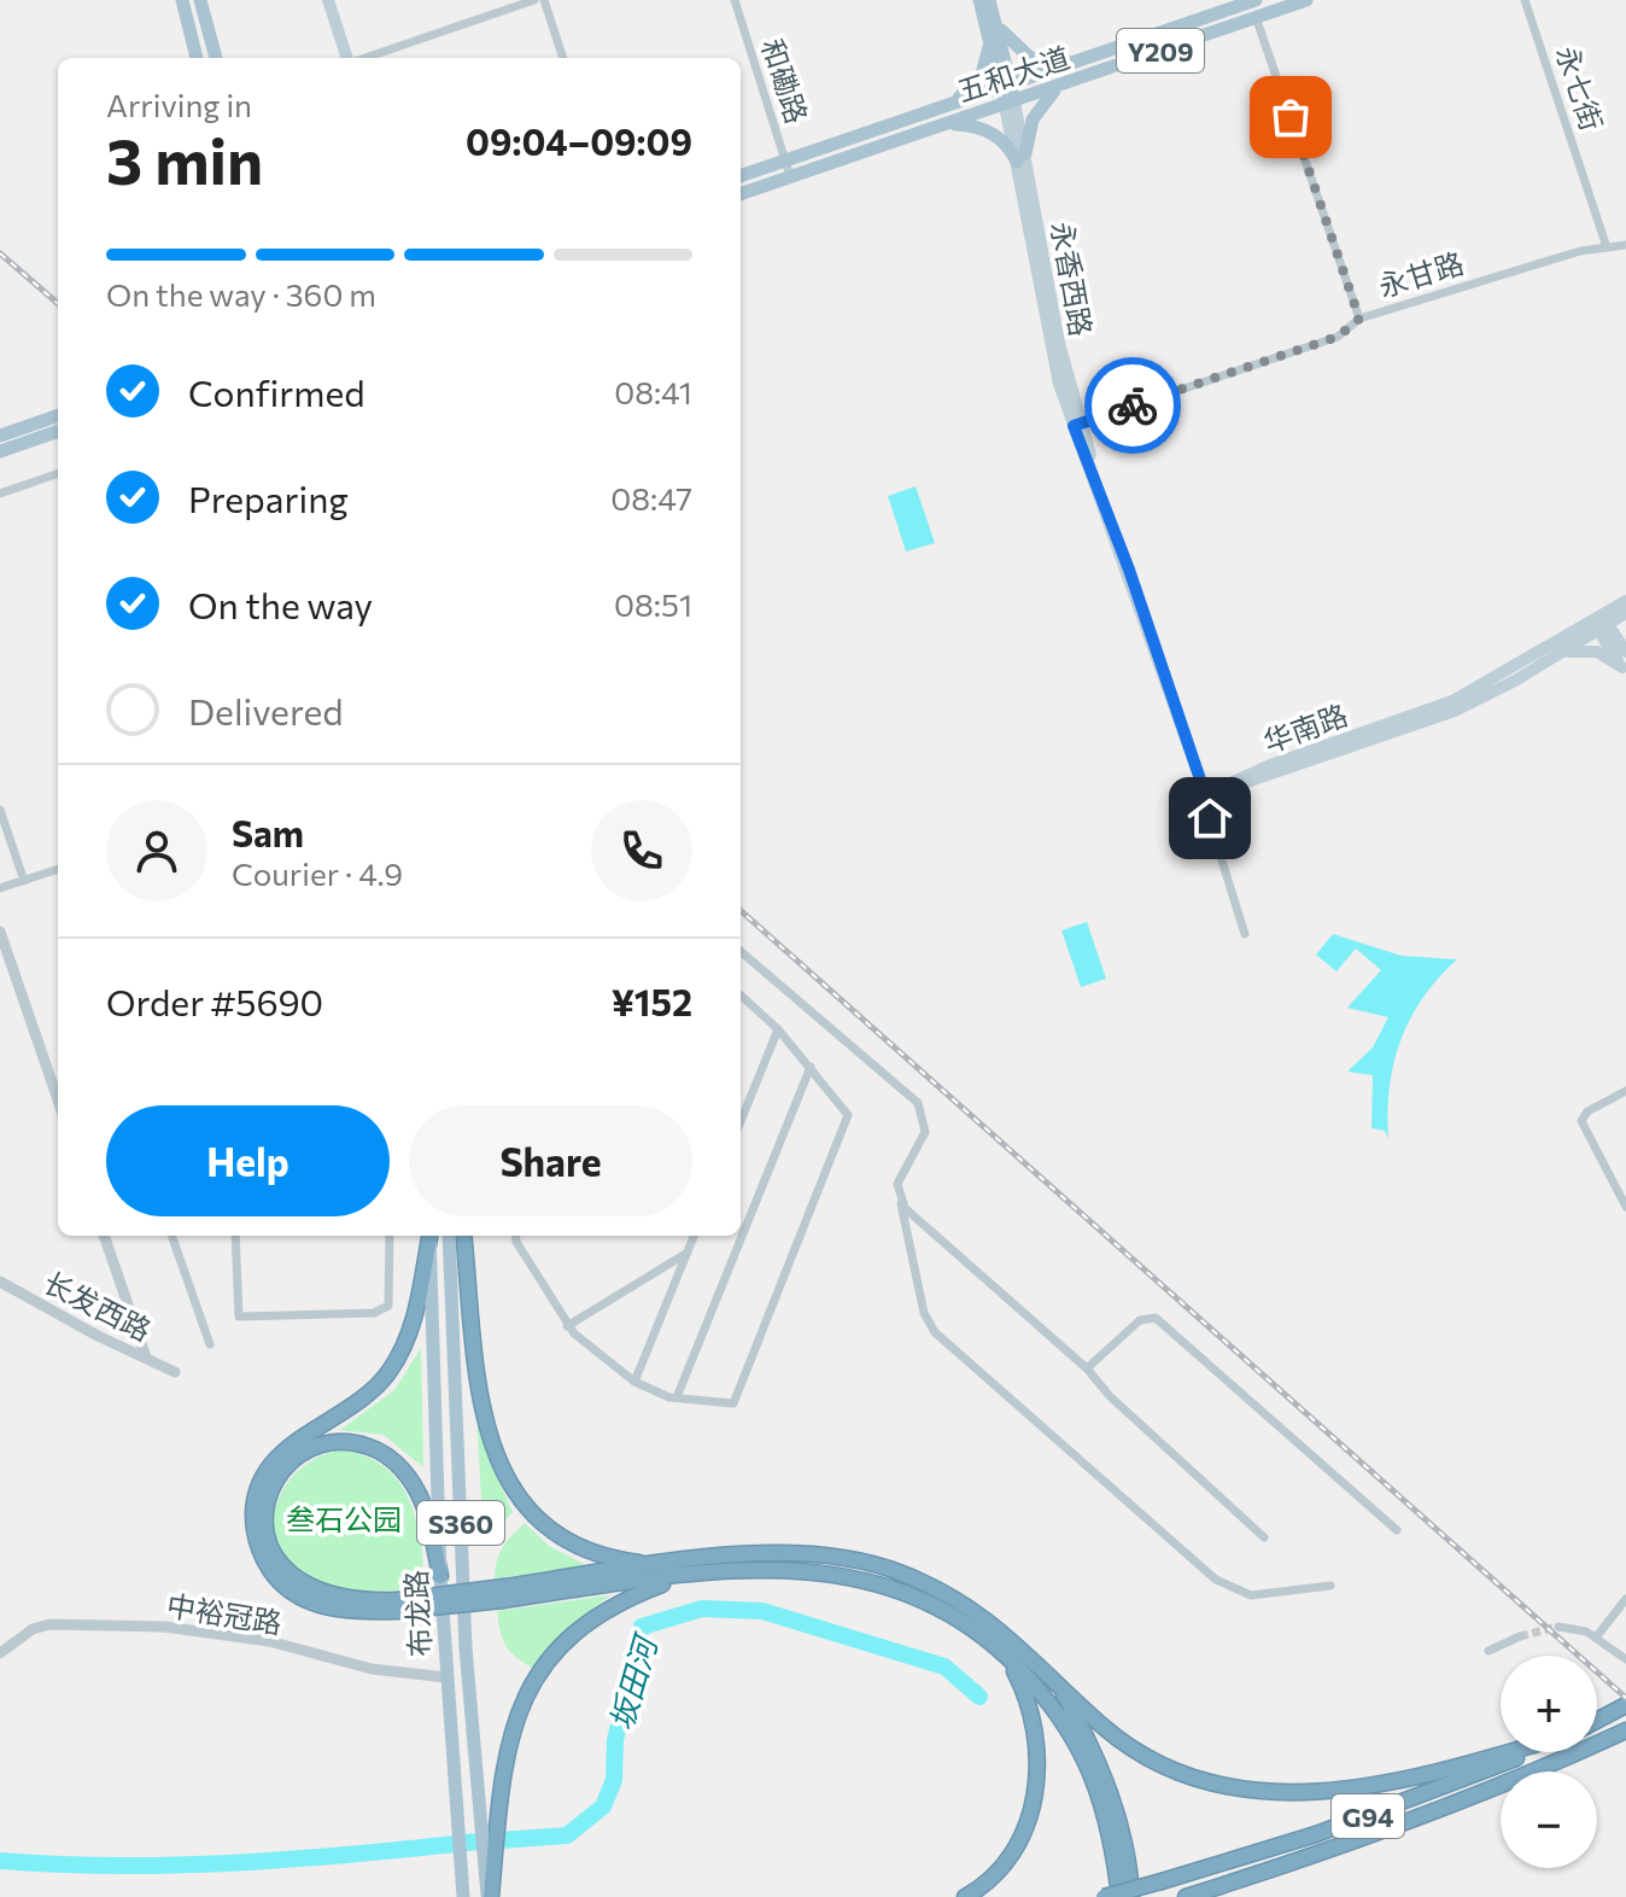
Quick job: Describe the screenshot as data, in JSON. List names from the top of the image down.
{
  "streets": {
    "highway": ["G94"],
    "main road": [
      "Y209",
      "五和大道",
      "永香西路",
      "华南路",
      "S360",
      "布龙路"
    ],
    "street": [
      "和磡路",
      "永七街",
      "永甘路",
      "长发西路",
      "中裕冠路"
    ]
  },
  "crossings": [
    ["五和大道", "和磡路"],
    ["五和大道", "永香西路"],
    ["永七街", "永甘路"],
    ["永甘路", "永香西路"],
    ["永香西路", "华南路"],
    ["中裕冠路", "布龙路"]
  ],
  "water": ["坂田河"],
  "parks": ["叁石公园"],
  "page": {
    "heading": ["3 min", "Arriving in", "09:04–09:09"],
    "panel": [
      "Sam",
      "Courier · 4.9",
      "Order #5690",
      "¥152"
    ],
    "bar": "On the way · 360 m",
    "list": [
      ["Confirmed", "08:41"],
      ["Preparing", "08:47"],
      ["On the way", "08:51"],
      "Delivered"
    ],
    "buttons": ["Help", "Share"],
    "map_buttons": ["+", "−"]
  }
}
